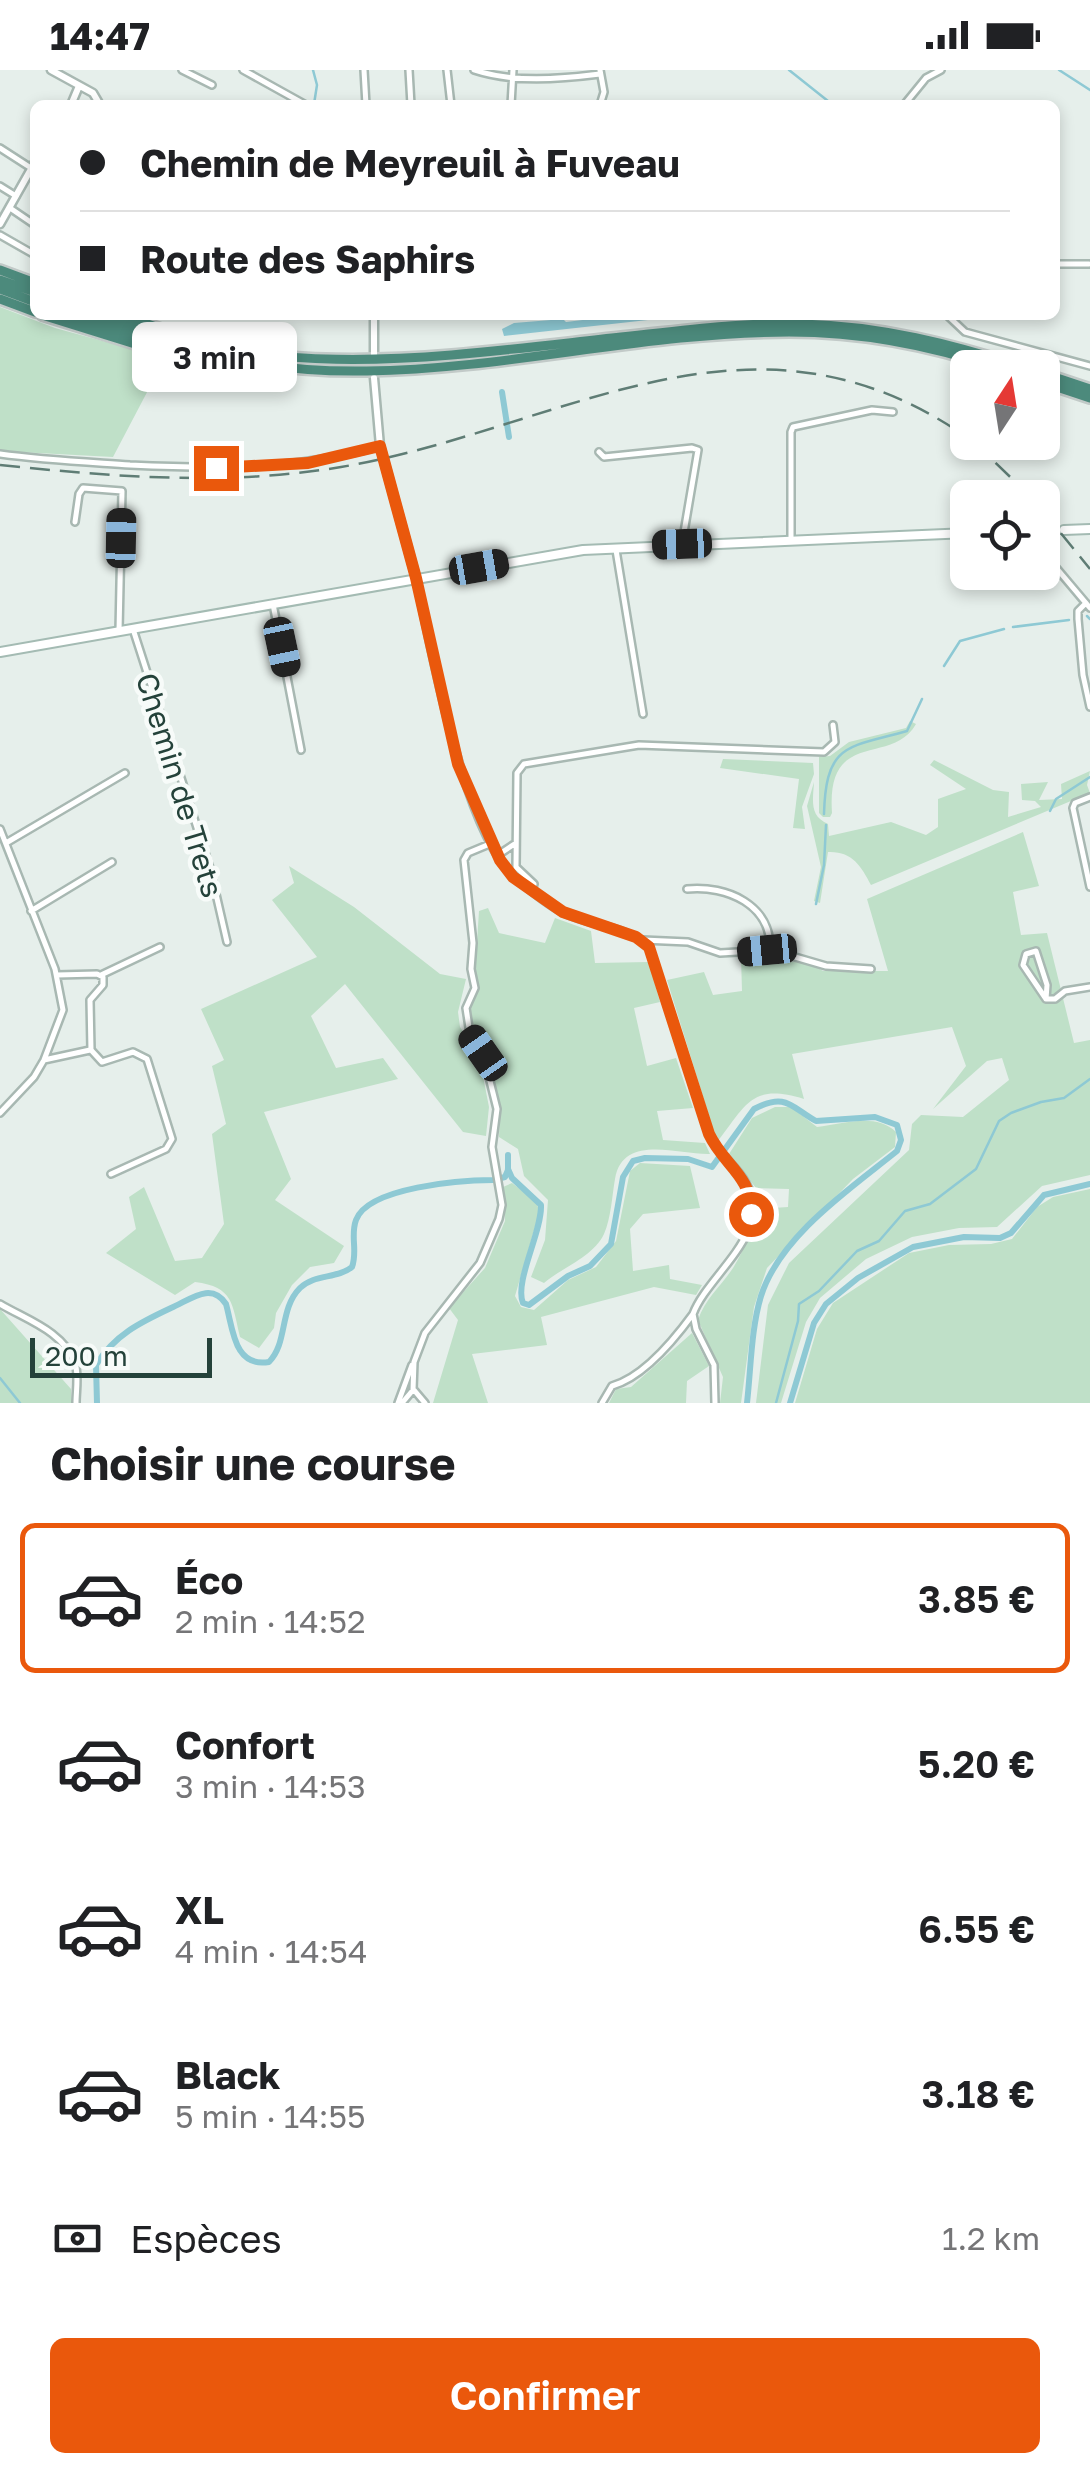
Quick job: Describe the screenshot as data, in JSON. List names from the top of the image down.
{
  "streets": {
    "street": ["Chemin de Trets"]
  },
  "scale_bar": "200 m",
  "north": "top",
  "page": {
    "status": "14:47",
    "banner": ["Chemin de Meyreuil à Fuveau", "Route des Saphirs"],
    "bubble": "3 min",
    "scale": "200 m",
    "heading": "Choisir une course",
    "list": [
      {
        "name": "Éco",
        "note": "2 min · 14:52",
        "value": "3.85 €"
      },
      {
        "name": "Confort",
        "note": "3 min · 14:53",
        "value": "5.20 €"
      },
      {
        "name": "XL",
        "note": "4 min · 14:54",
        "value": "6.55 €"
      },
      {
        "name": "Black",
        "note": "5 min · 14:55",
        "value": "3.18 €"
      }
    ],
    "pay": ["Espèces", "1.2 km"],
    "buttons": "Confirmer"
  }
}
